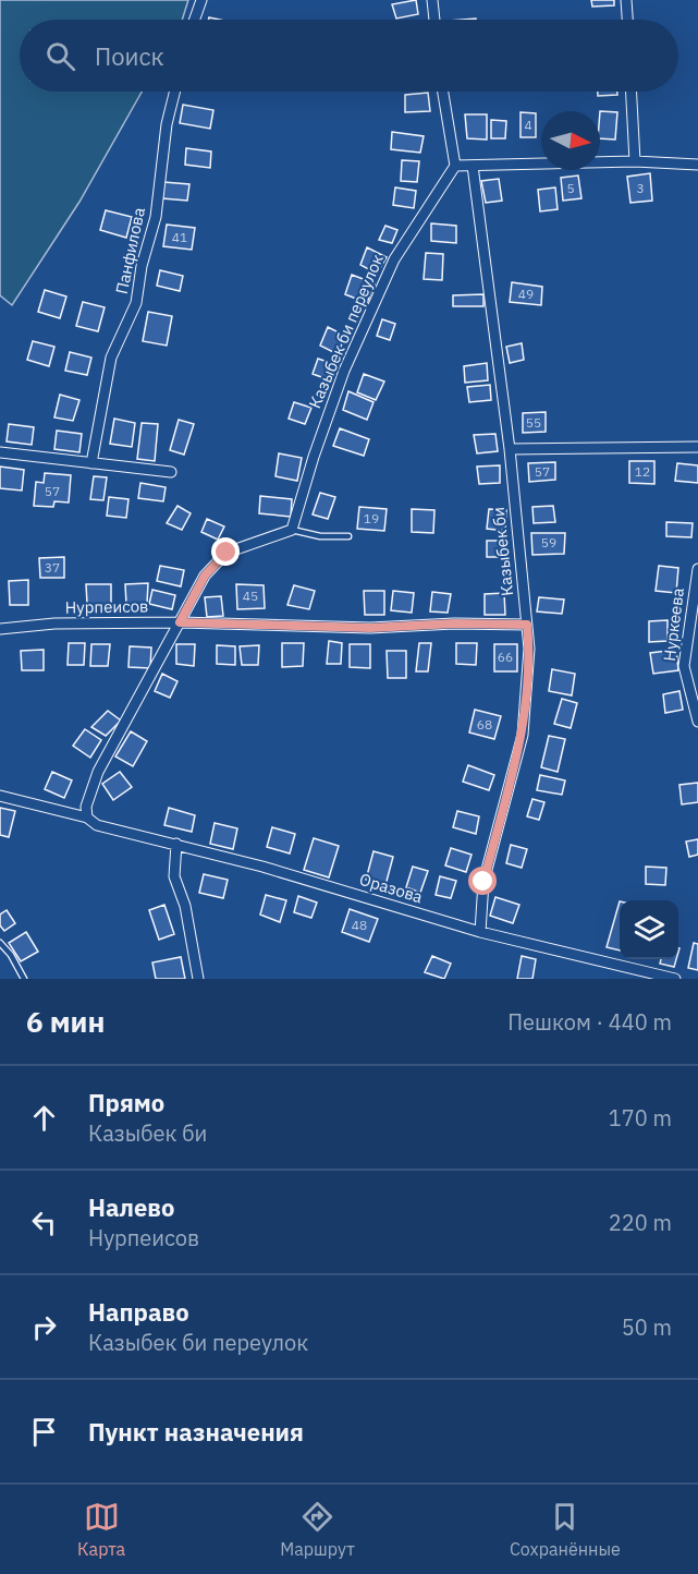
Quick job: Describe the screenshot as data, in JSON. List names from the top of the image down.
{
  "streets": {
    "street": [
      "Панфилова",
      "Казыбек би переулок",
      "Казыбек би",
      "Нурпеисов",
      "Нуркеева",
      "Оразова"
    ]
  },
  "crossings": [
    ["Казыбек би", "Нурпеисов"],
    ["Казыбек би", "Оразова"]
  ],
  "house_numbers": [
    "4",
    "5",
    "3",
    "41",
    "49",
    "55",
    "57",
    "12",
    "57",
    "19",
    "59",
    "37",
    "45",
    "66",
    "68",
    "48"
  ],
  "north": "right",
  "page": {
    "search": "Поиск",
    "heading": ["6 мин", "Пешком · 440 m"],
    "list": [
      ["Прямо", "Казыбек би", "170 m"],
      ["Налево", "Нурпеисов", "220 m"],
      ["Направо", "Казыбек би переулок", "50 m"],
      "Пункт назначения"
    ],
    "nav": ["Карта", "Маршрут", "Сохранённые"]
  }
}
